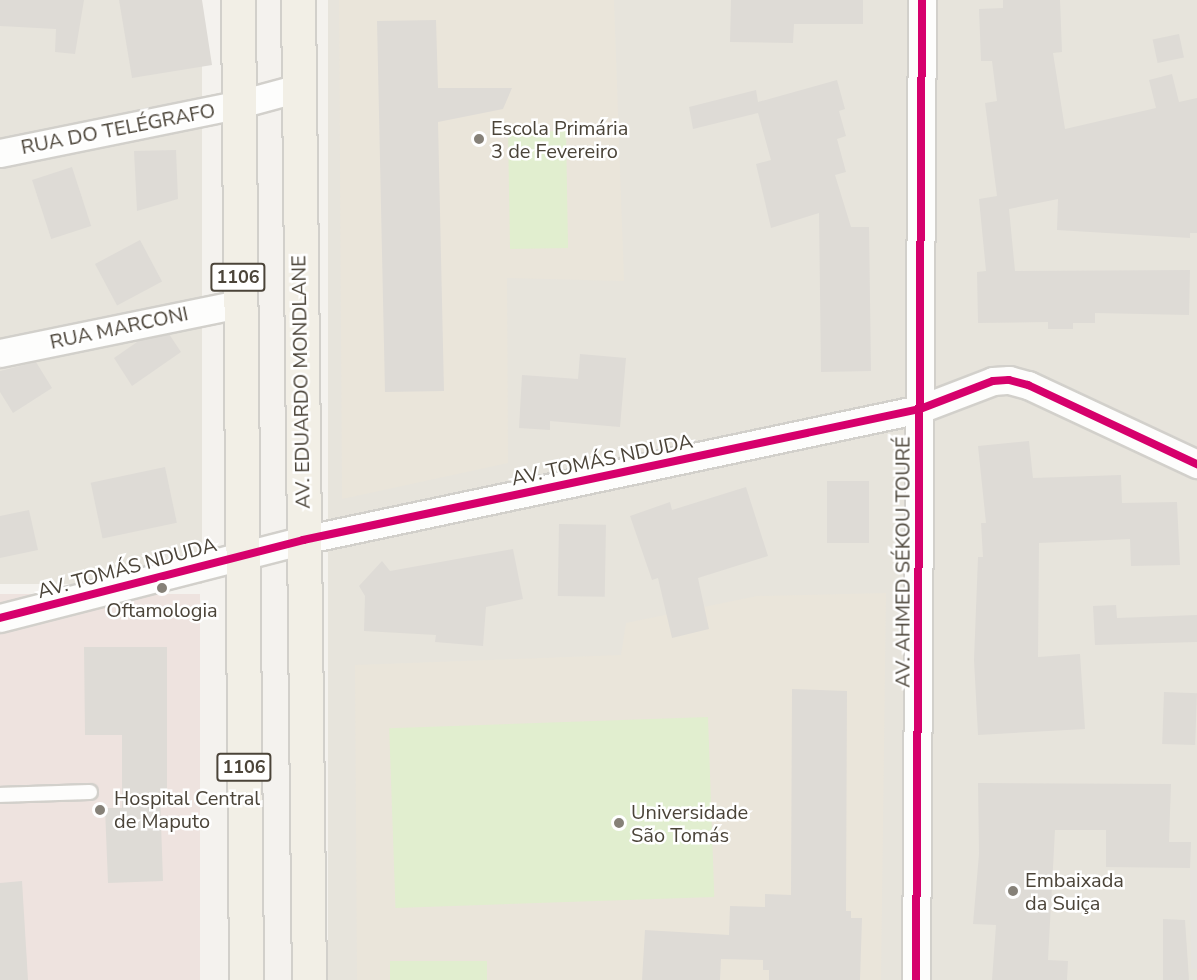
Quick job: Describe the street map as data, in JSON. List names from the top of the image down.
{
  "streets": {
    "main road": ["1106", "AV. EDUARDO MONDLANE"],
    "street": [
      "RUA DO TELÉGRAFO",
      "RUA MARCONI",
      "AV. TOMÁS NDUDA",
      "AV. AHMED SÉKOU TOURÉ"
    ]
  },
  "crossings": [
    ["RUA DO TELÉGRAFO", "1106"],
    ["RUA DO TELÉGRAFO", "AV. EDUARDO MONDLANE"],
    ["1106", "RUA MARCONI"],
    ["1106", "AV. TOMÁS NDUDA"],
    ["AV. EDUARDO MONDLANE", "AV. TOMÁS NDUDA"],
    ["AV. TOMÁS NDUDA", "AV. AHMED SÉKOU TOURÉ"]
  ],
  "places": [
    "Escola Primária 3 de Fevereiro",
    "Oftamologia",
    "Hospital Central de Maputo",
    "Universidade São Tomás",
    "Embaixada da Suiça"
  ]
}
